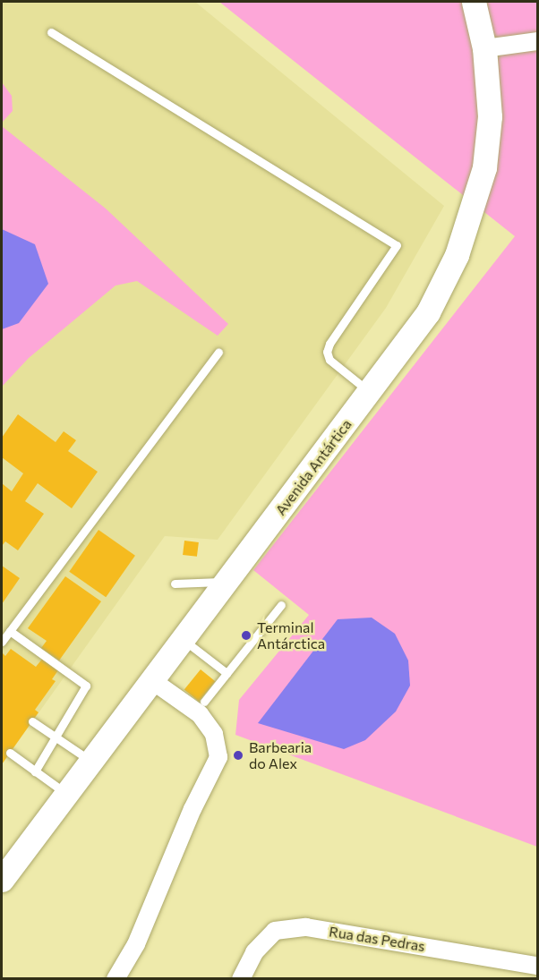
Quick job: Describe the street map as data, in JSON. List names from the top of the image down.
{
  "streets": {
    "main road": ["Avenida Antártica"],
    "street": ["Rua das Pedras"]
  },
  "places": ["Terminal Antárctica", "Barbearia do Alex"]
}
